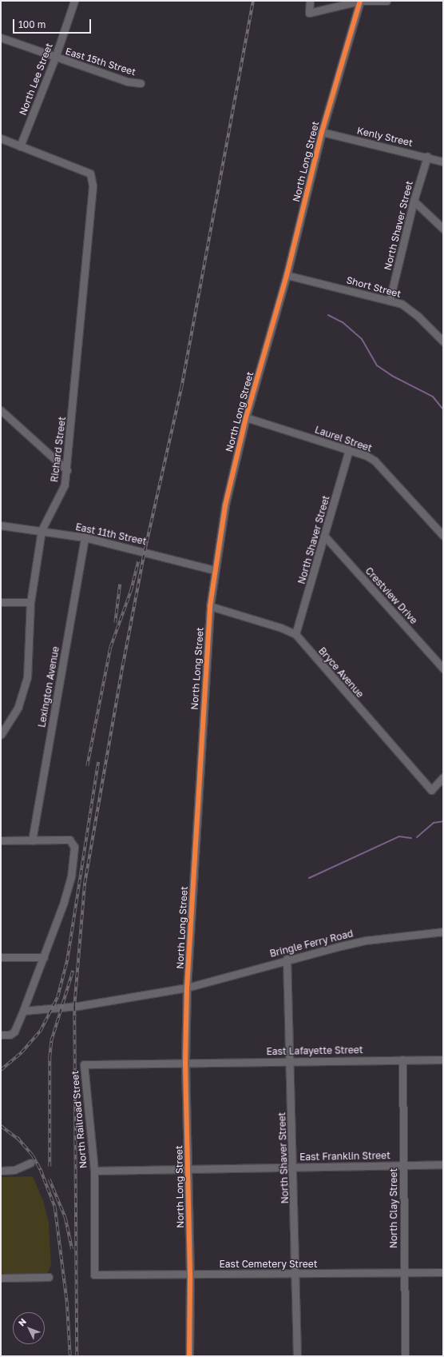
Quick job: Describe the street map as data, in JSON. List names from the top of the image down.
{
  "streets": {
    "street": [
      "East 15th Street",
      "North Lee Street",
      "Kenly Street",
      "North Long Street",
      "North Shaver Street",
      "Short Street",
      "Laurel Street",
      "Richard Street",
      "East 11th Street",
      "Crestview Drive",
      "Bryce Avenue",
      "Lexington Avenue",
      "Bringle Ferry Road",
      "East Lafayette Street",
      "North Railroad Street",
      "East Franklin Street",
      "North Clay Street",
      "East Cemetery Street"
    ]
  },
  "crossings": [
    ["East 15th Street", "North Lee Street"],
    ["North Lee Street", "Richard Street"],
    ["Kenly Street", "North Long Street"],
    ["Kenly Street", "North Shaver Street"],
    ["North Long Street", "Short Street"],
    ["North Long Street", "Laurel Street"],
    ["North Long Street", "East 11th Street"],
    ["North Long Street", "Bryce Avenue"],
    ["North Long Street", "Bringle Ferry Road"],
    ["North Long Street", "East Lafayette Street"],
    ["North Long Street", "North Railroad Street"],
    ["North Long Street", "East Franklin Street"],
    ["North Long Street", "East Cemetery Street"],
    ["North Shaver Street", "Short Street"],
    ["North Shaver Street", "Laurel Street"],
    ["North Shaver Street", "Crestview Drive"],
    ["North Shaver Street", "Bryce Avenue"],
    ["North Shaver Street", "Bringle Ferry Road"],
    ["North Shaver Street", "East Lafayette Street"],
    ["North Shaver Street", "East Franklin Street"],
    ["North Shaver Street", "East Cemetery Street"],
    ["Richard Street", "East 11th Street"],
    ["East 11th Street", "Lexington Avenue"],
    ["East Lafayette Street", "North Railroad Street"],
    ["East Lafayette Street", "North Clay Street"],
    ["North Railroad Street", "East Franklin Street"],
    ["North Railroad Street", "East Cemetery Street"],
    ["East Franklin Street", "North Clay Street"],
    ["North Clay Street", "East Cemetery Street"]
  ],
  "scale_bar": "100 m",
  "north": "top left"
}
